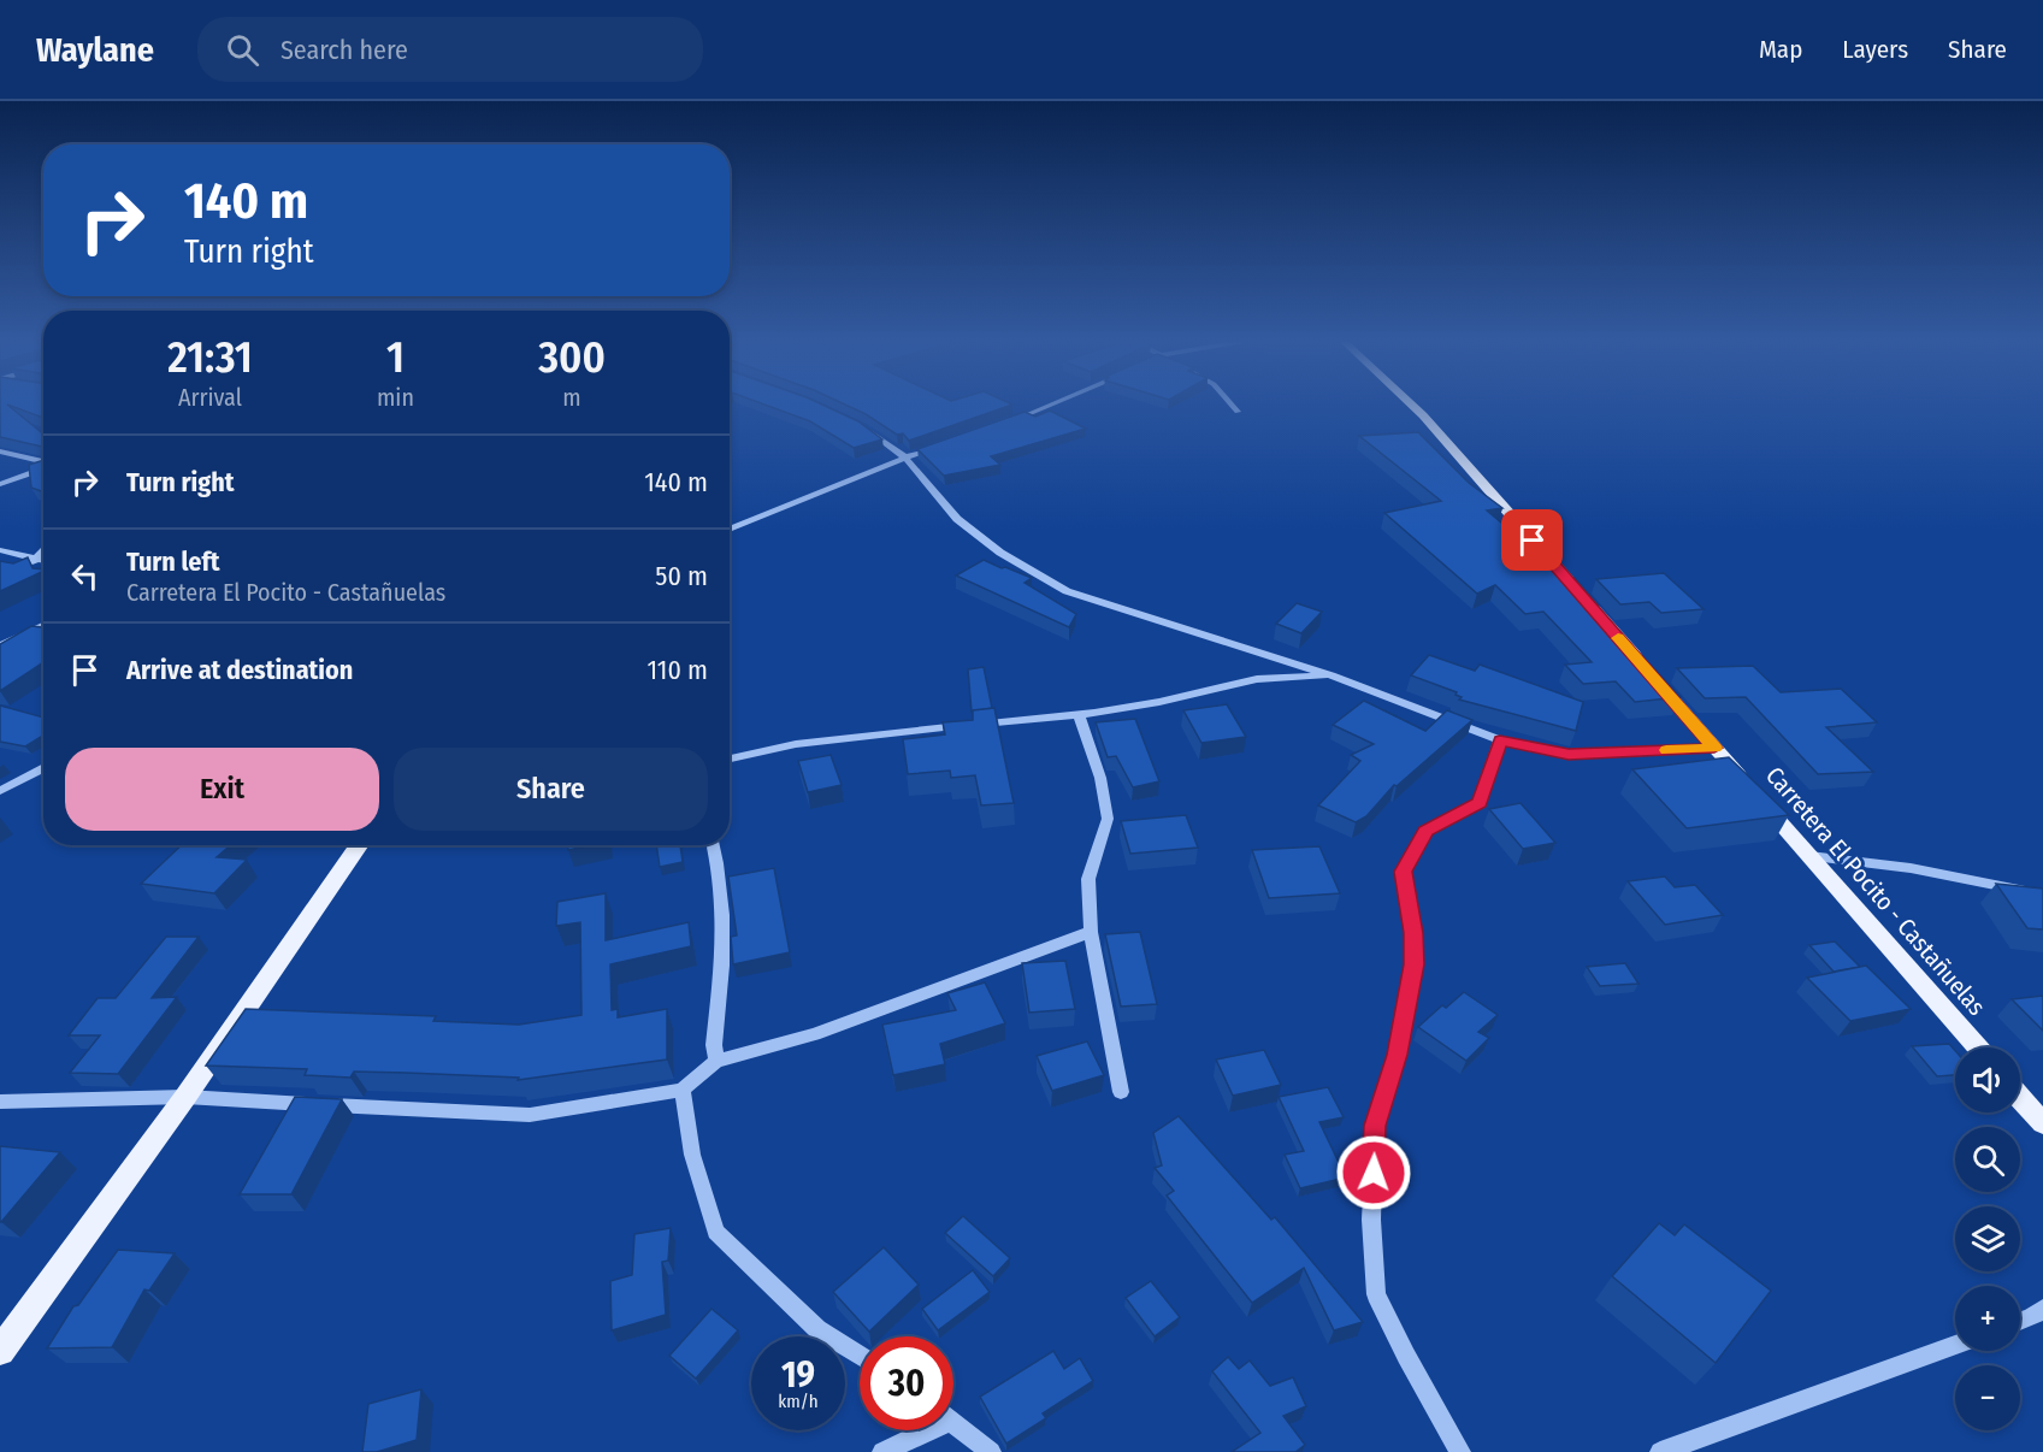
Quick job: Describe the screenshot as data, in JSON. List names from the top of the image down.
{
  "streets": {
    "main road": ["Carretera El Pocito - Castañuelas"]
  },
  "page": {
    "header": "Waylane",
    "search": "Search here",
    "nav": ["Map", "Layers", "Share"],
    "turn": ["140 m", "Turn right"],
    "eta": [
      "21:31",
      "Arrival",
      "1",
      "min",
      "300",
      "m"
    ],
    "list": [
      {
        "name": "Turn right",
        "value": "140 m"
      },
      {
        "name": "Turn left",
        "note": "Carretera El Pocito - Castañuelas",
        "value": "50 m"
      },
      {
        "name": "Arrive at destination",
        "value": "110 m"
      }
    ],
    "buttons": ["Exit", "Share"],
    "map_buttons": ["+", "−"],
    "speed": "19 km/h",
    "limit": "30"
  }
}
